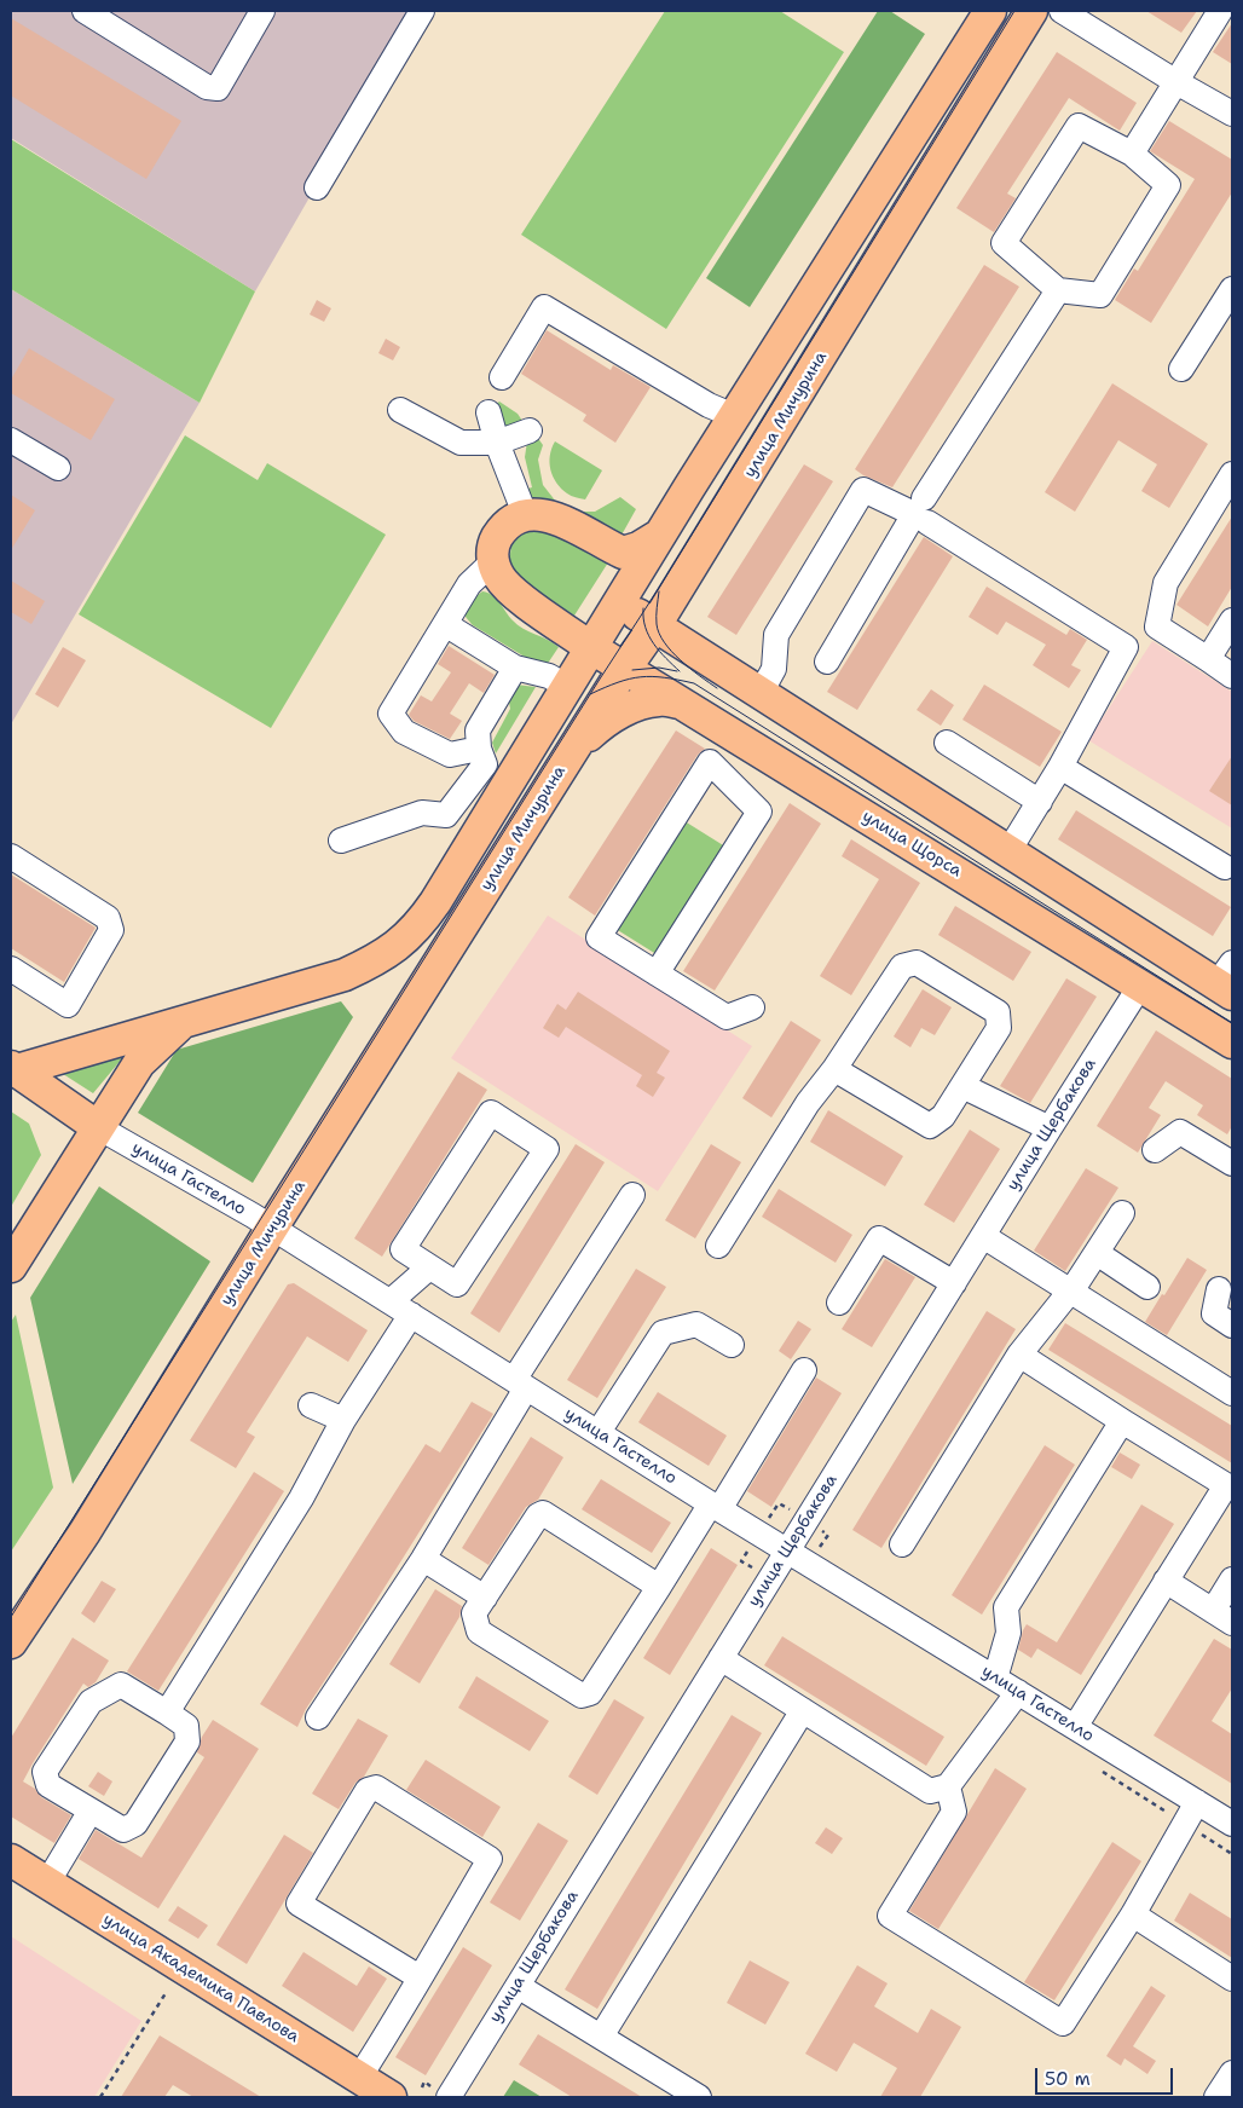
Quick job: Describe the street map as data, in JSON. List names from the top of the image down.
{
  "streets": {
    "main road": [
      "улица Мичурина",
      "улица Щорса",
      "улица Гастелло",
      "улица Академика Павлова"
    ],
    "street": ["улица Щербакова"]
  },
  "crossings": [
    ["улица Мичурина", "улица Щорса"],
    ["улица Мичурина", "улица Гастелло"],
    ["улица Щорса", "улица Щербакова"],
    ["улица Щербакова", "улица Гастелло"]
  ],
  "scale_bar": "50 m"
}
